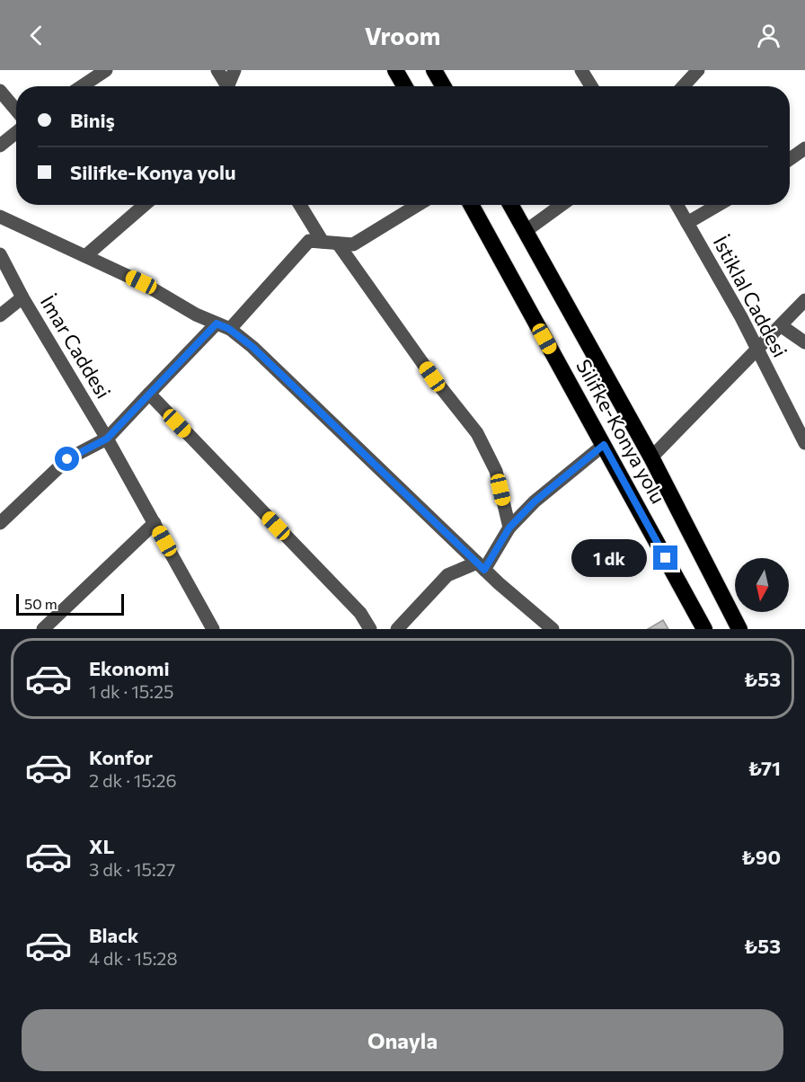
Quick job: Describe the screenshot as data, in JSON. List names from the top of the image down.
{
  "streets": {
    "highway": ["Silifke-Konya yolu"],
    "street": ["İstiklal Caddesi", "İmar Caddesi"]
  },
  "scale_bar": "50 m",
  "north": "bottom",
  "page": {
    "header": "Vroom",
    "banner": ["Biniş", "Silifke-Konya yolu"],
    "bubble": "1 dk",
    "scale": "50 m",
    "list": [
      {
        "name": "Ekonomi",
        "note": "1 dk · 15:25",
        "value": "₺53"
      },
      {
        "name": "Konfor",
        "note": "2 dk · 15:26",
        "value": "₺71"
      },
      {
        "name": "XL",
        "note": "3 dk · 15:27",
        "value": "₺90"
      },
      {
        "name": "Black",
        "note": "4 dk · 15:28",
        "value": "₺53"
      }
    ],
    "buttons": "Onayla"
  }
}
